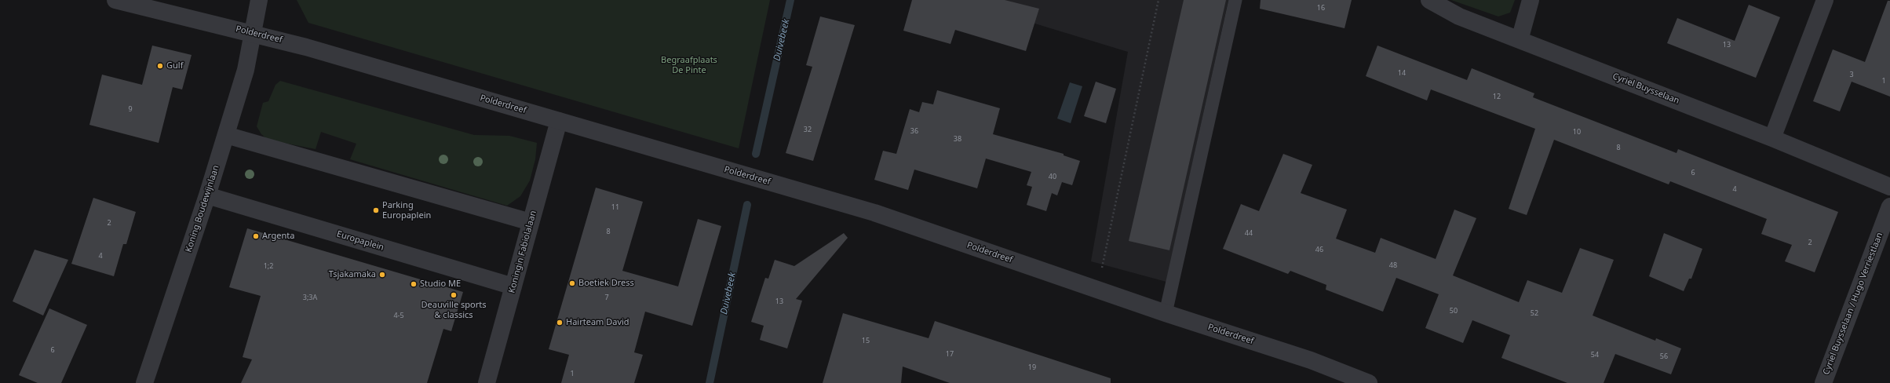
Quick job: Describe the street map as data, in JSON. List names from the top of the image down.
{
  "streets": {
    "street": [
      "Polderdreef",
      "Cyriel Buysselaan",
      "Koning Boudewijnlaan",
      "Europaplein",
      "Koningin Fabiolalaan",
      "Cyriel Buysselaan / Hugo Verriestlaan"
    ]
  },
  "crossings": [
    ["Polderdreef", "Koning Boudewijnlaan"],
    ["Polderdreef", "Koningin Fabiolalaan"],
    ["Koning Boudewijnlaan", "Europaplein"],
    ["Europaplein", "Koningin Fabiolalaan"]
  ],
  "water": ["Duivebeek"],
  "parks": ["Begraafplaats De Pinte"],
  "places": [
    "Gulf",
    "Parking Europaplein",
    "Argenta",
    "Tsjakamaka",
    "Boetiek Dress",
    "Studio ME",
    "Deauville sports & classics",
    "Hairteam David"
  ],
  "house_numbers": [
    "16",
    "13",
    "14",
    "3",
    "1",
    "12",
    "9",
    "32",
    "36",
    "10",
    "38",
    "8",
    "6",
    "40",
    "4",
    "11",
    "2",
    "8",
    "44",
    "2",
    "46",
    "4",
    "48",
    "1;2",
    "3;3A",
    "7",
    "13",
    "50",
    "52",
    "4-5",
    "15",
    "6",
    "17",
    "54",
    "56",
    "19",
    "1"
  ]
}
